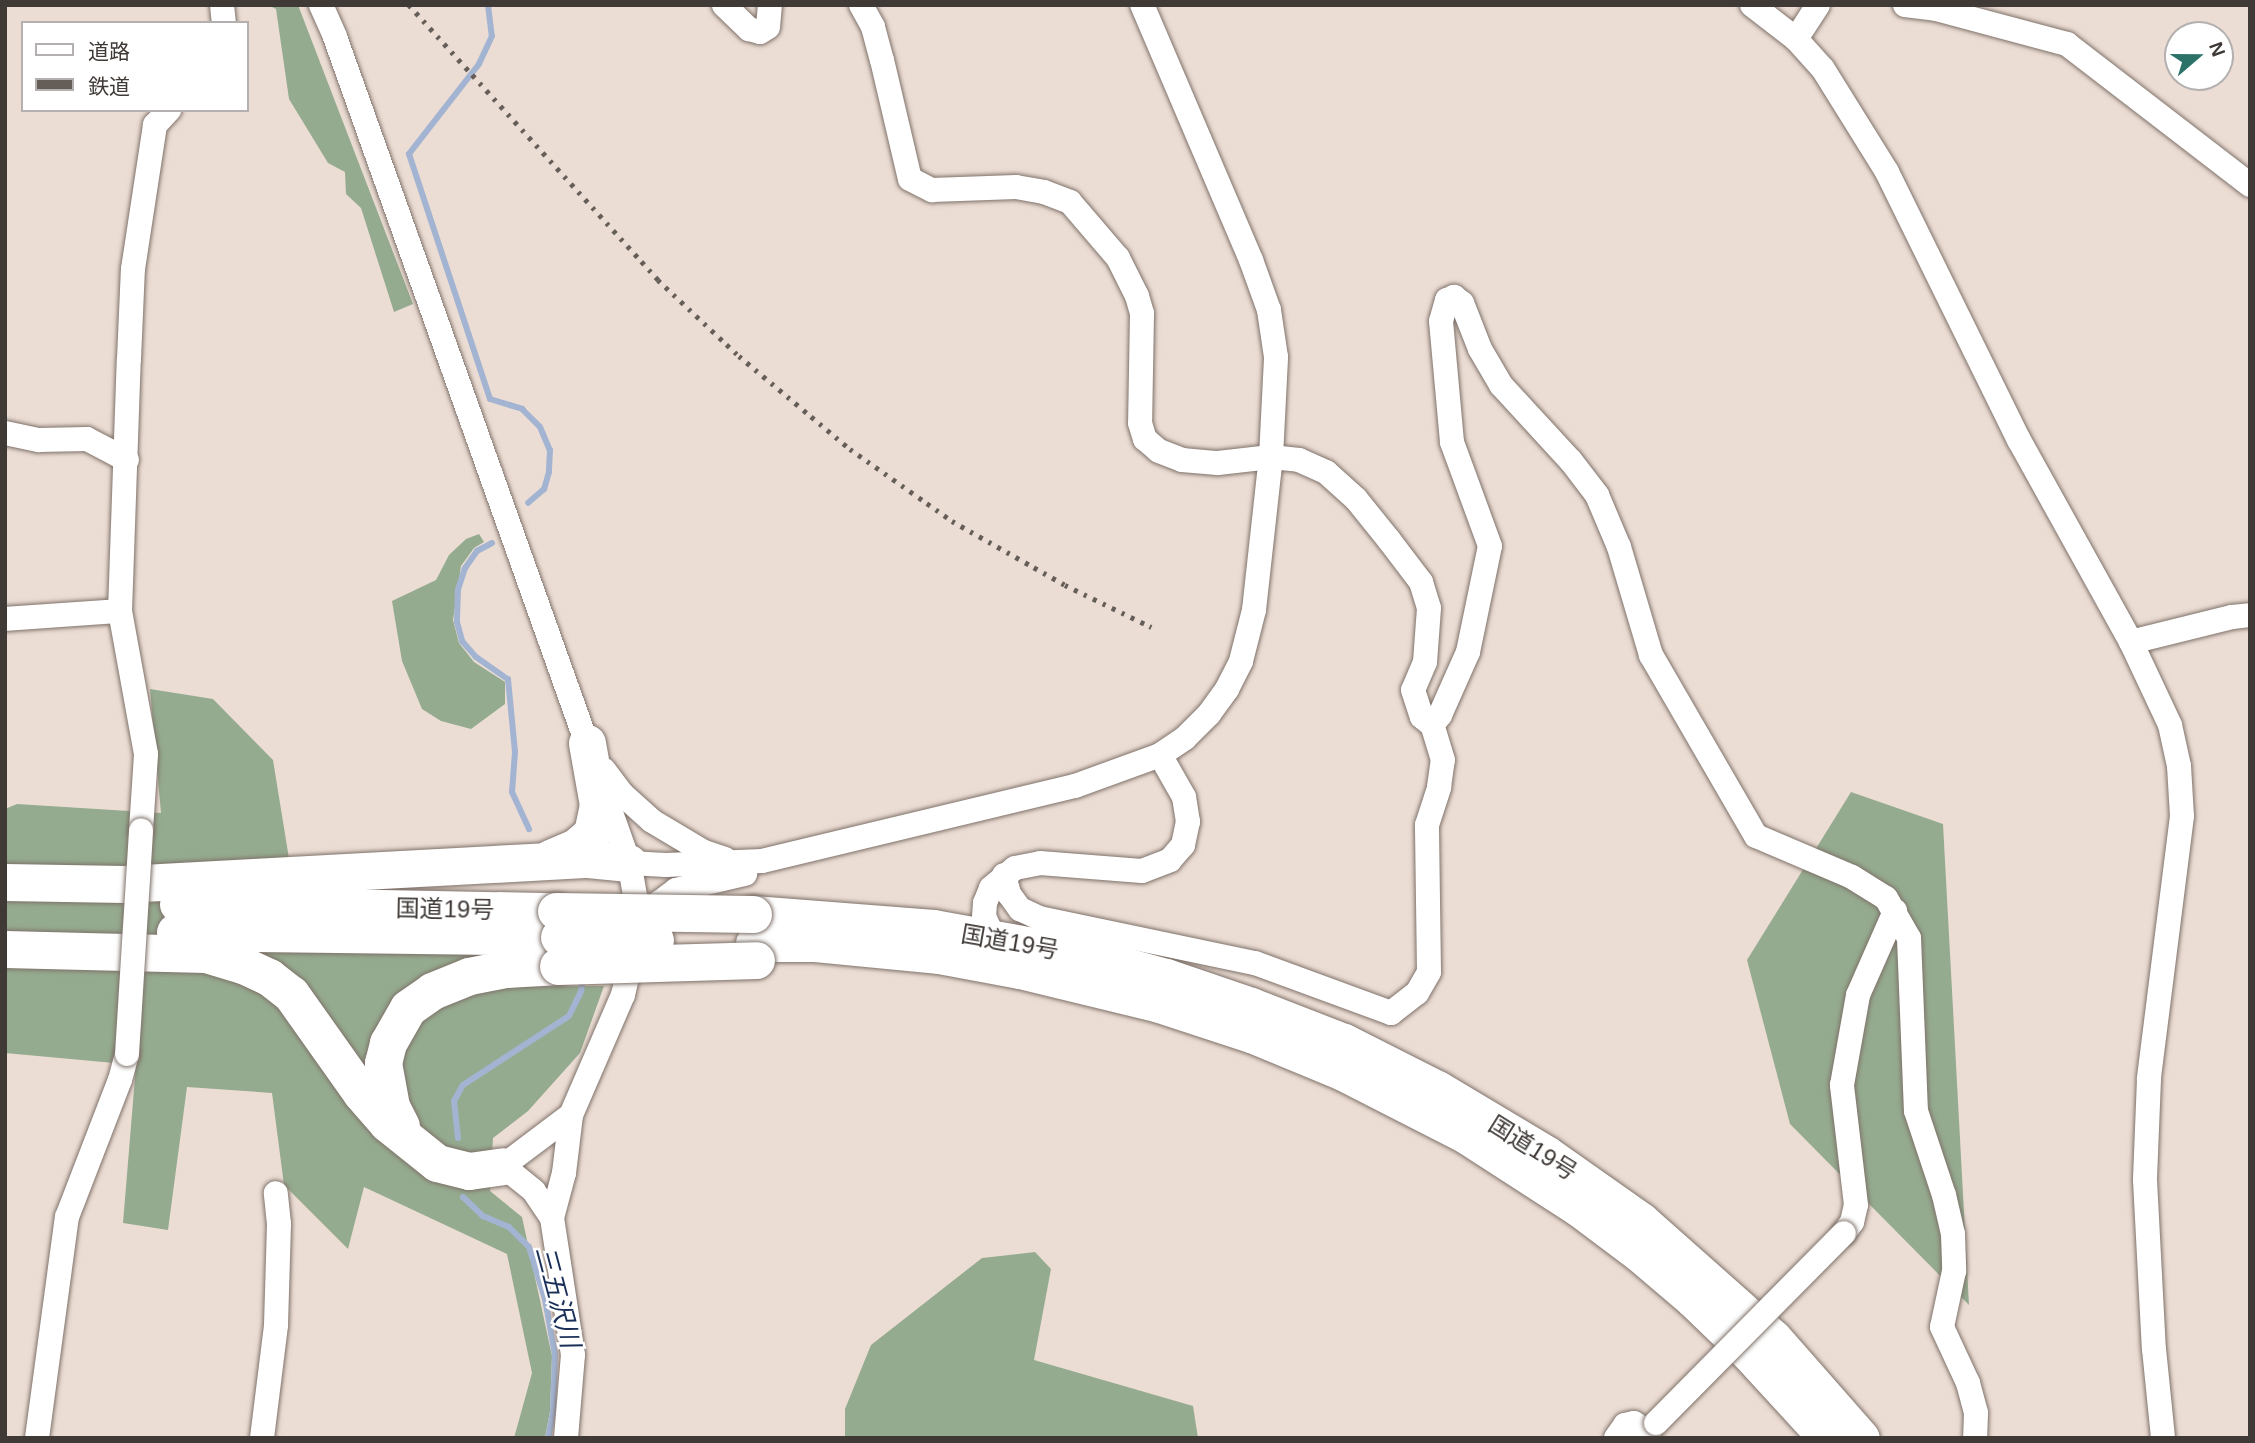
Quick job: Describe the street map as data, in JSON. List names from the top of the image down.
{
  "streets": {
    "highway": ["国道19号"]
  },
  "water": ["三五沢川"],
  "legend": ["道路", "鉄道"],
  "north": "right"
}
